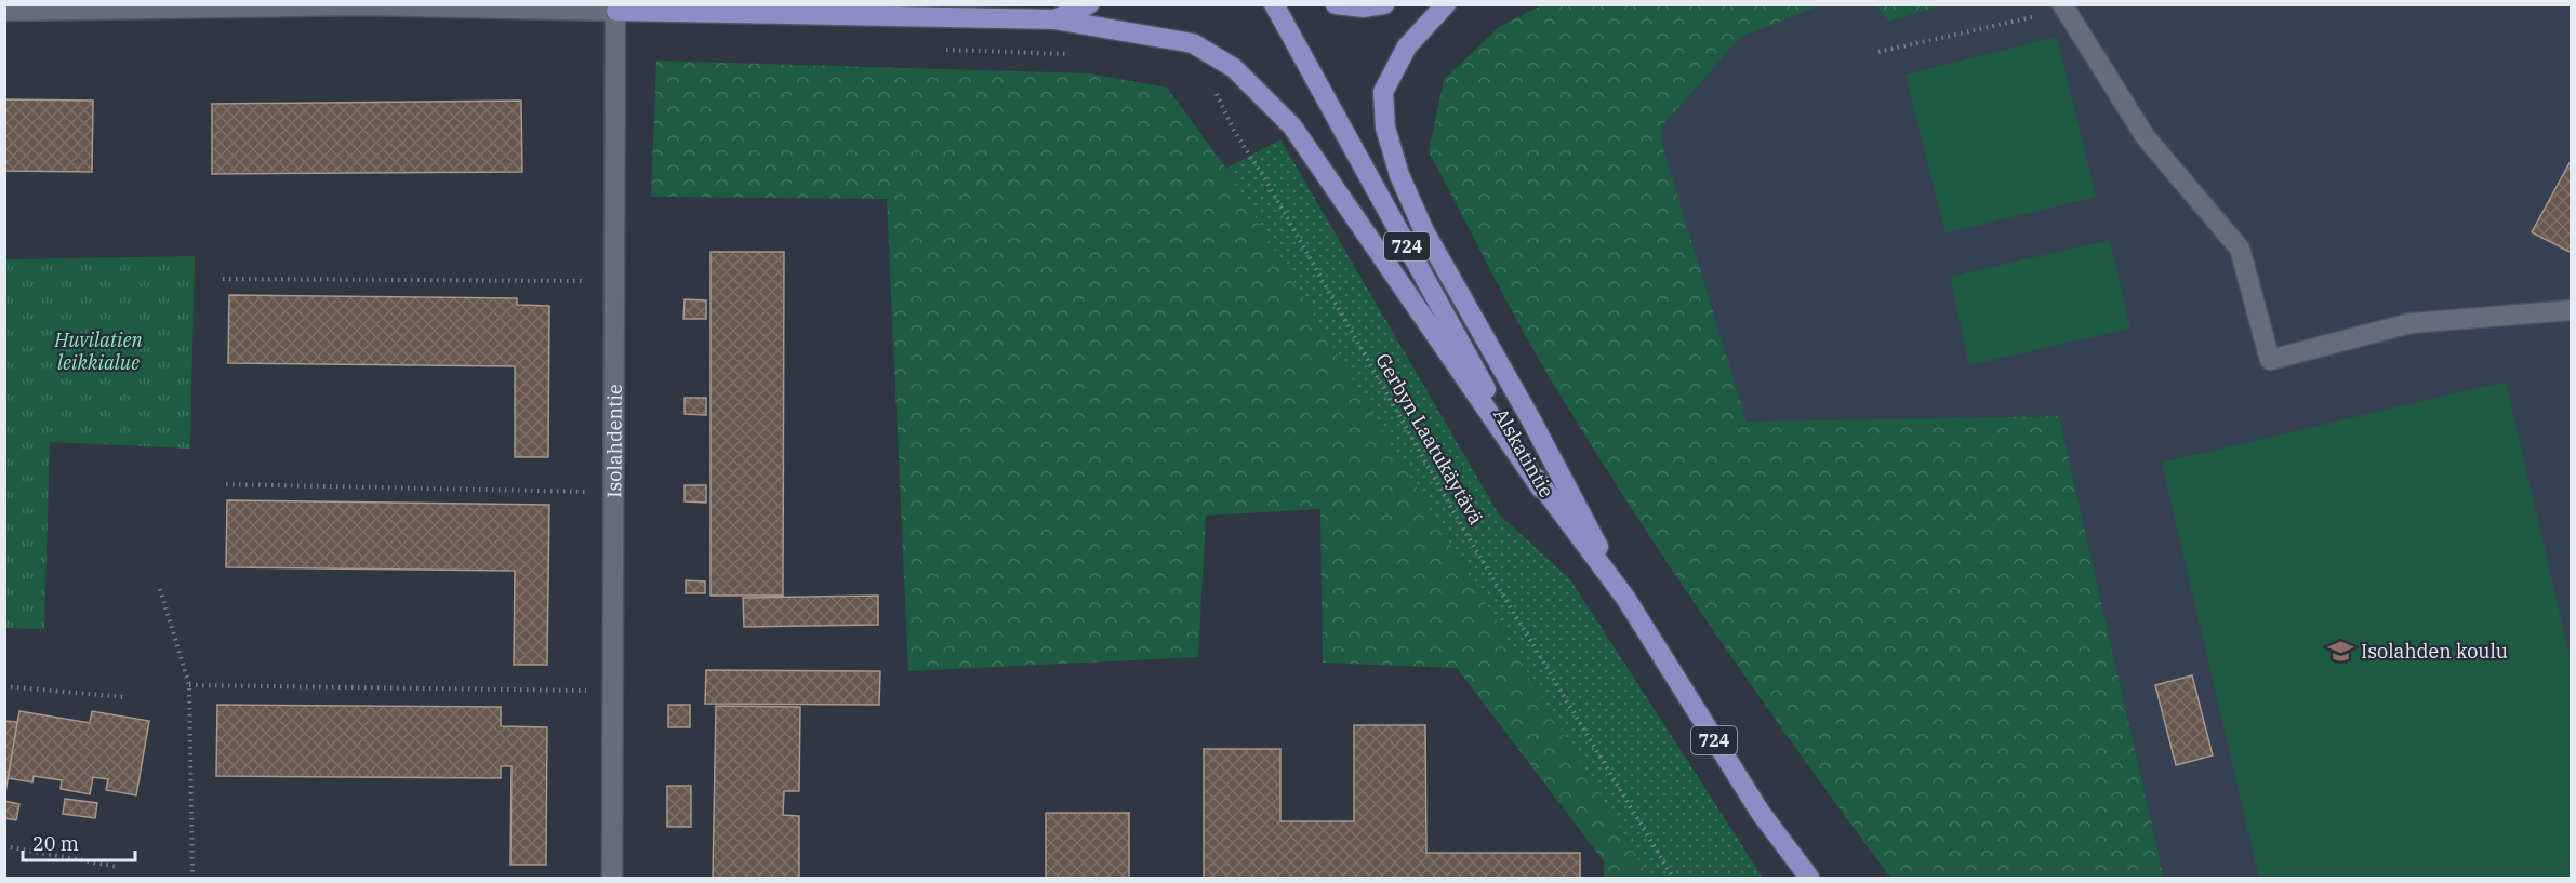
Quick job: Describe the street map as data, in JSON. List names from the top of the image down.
{
  "streets": {
    "main road": ["724", "Alskatintie"],
    "street": ["Isolahdentie"],
    "path": ["Gerbyn Laatukäytävä"]
  },
  "parks": ["Huvilatien leikkialue"],
  "places": {
    "school or university": ["Isolahden koulu"]
  },
  "scale_bar": "20 m"
}
